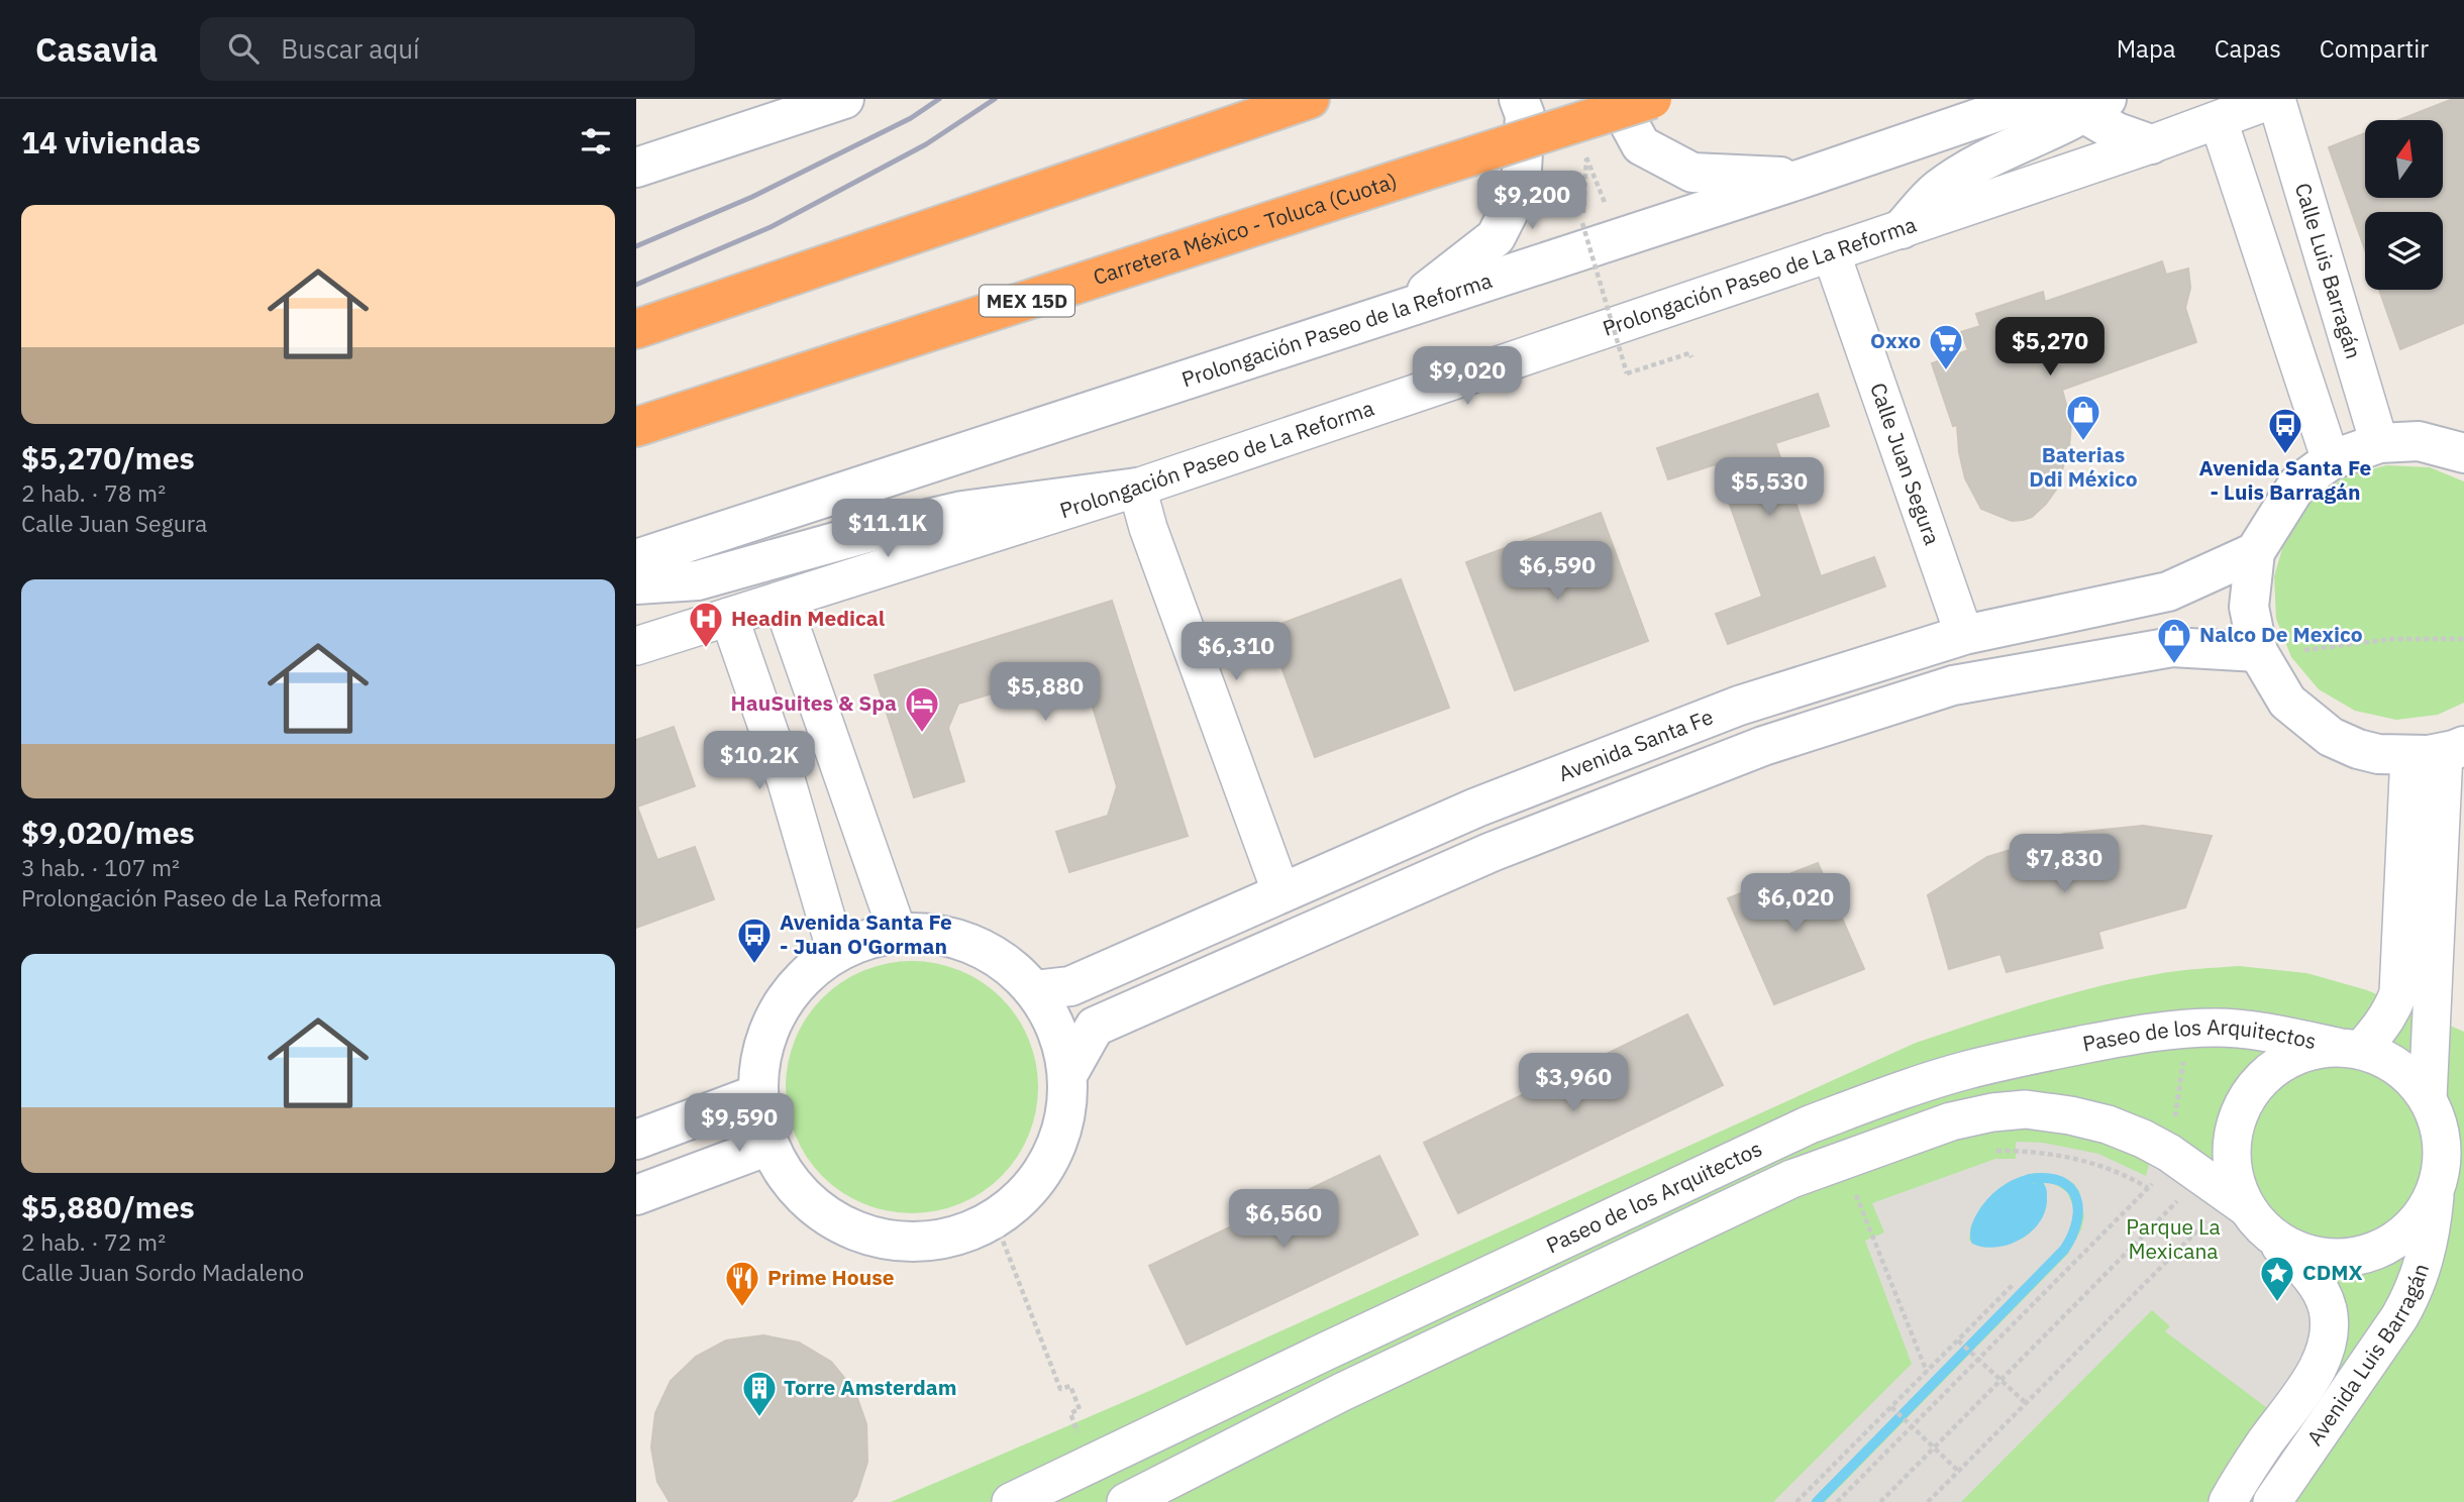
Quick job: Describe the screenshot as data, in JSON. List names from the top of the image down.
{
  "streets": {
    "highway": ["Carretera México - Toluca (Cuota)", "MEX 15D"],
    "street": [
      "Calle Luis Barragán",
      "Prolongación Paseo de La Reforma",
      "Prolongación Paseo de la Reforma",
      "Calle Juan Segura",
      "Avenida Santa Fe",
      "Paseo de los Arquitectos",
      "Avenida Luis Barragán"
    ]
  },
  "crossings": [
    ["Calle Luis Barragán", "Prolongación Paseo de La Reforma"],
    ["Prolongación Paseo de La Reforma", "Calle Juan Segura"],
    ["Calle Juan Segura", "Avenida Santa Fe"],
    ["Paseo de los Arquitectos", "Avenida Luis Barragán"]
  ],
  "parks": ["Parque La Mexicana"],
  "places": {
    "supermarket": ["Oxxo"],
    "shop": ["Baterias Ddi México", "Nalco De Mexico"],
    "bus stop": ["Avenida Santa Fe - Luis Barragán", "Avenida Santa Fe - Juan O'Gorman"],
    "hospital": ["Headin Medical"],
    "hotel": ["HauSuites & Spa"],
    "place": ["CDMX"],
    "restaurant": ["Prime House"],
    "building": ["Torre Amsterdam"]
  },
  "north": "top",
  "page": {
    "header": "Casavia",
    "search": "Buscar aquí",
    "nav": ["Mapa", "Capas", "Compartir"],
    "heading": "14 viviendas",
    "price": [
      "$9,200",
      "$5,270",
      "$9,020",
      "$5,530",
      "$11.1K",
      "$6,590",
      "$6,310",
      "$5,880",
      "$10.2K",
      "$7,830",
      "$6,020",
      "$3,960",
      "$9,590",
      "$6,560"
    ],
    "list": [
      {
        "name": "$5,270/mes",
        "note": "2 hab. · 78 m² · Calle Juan Segura"
      },
      {
        "name": "$9,020/mes",
        "note": "3 hab. · 107 m² · Prolongación Paseo de La Reforma"
      },
      {
        "name": "$5,880/mes",
        "note": "2 hab. · 72 m² · Calle Juan Sordo Madaleno"
      }
    ]
  }
}
